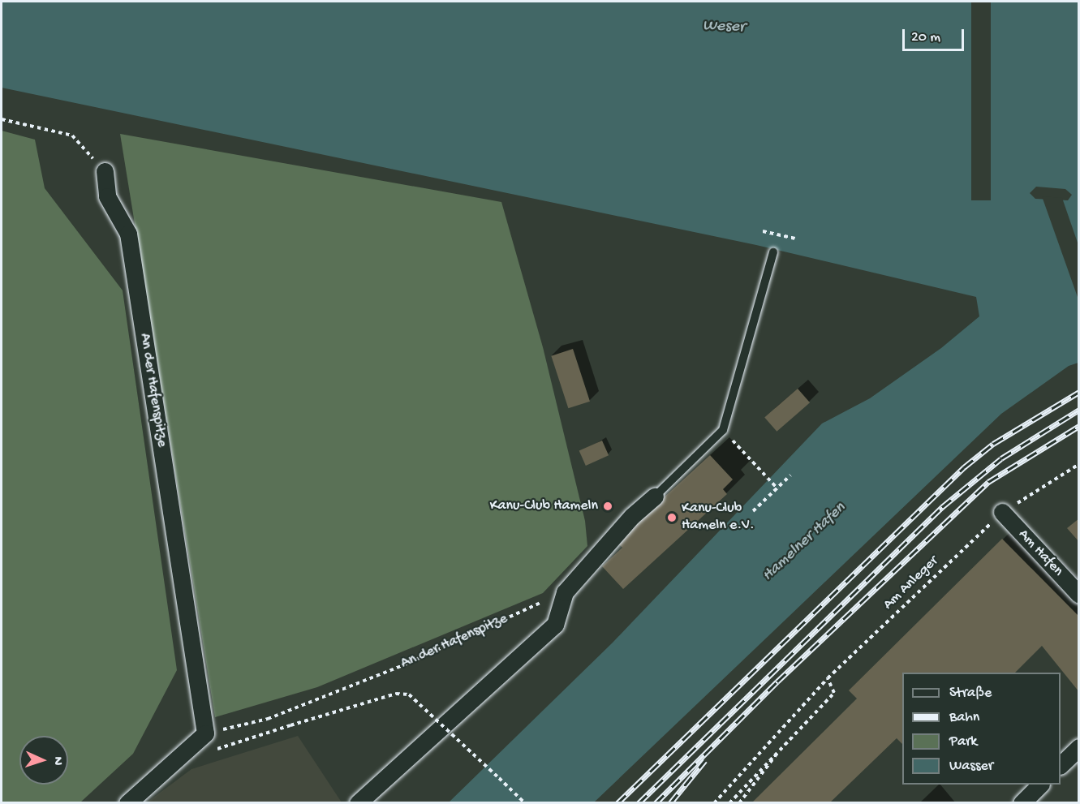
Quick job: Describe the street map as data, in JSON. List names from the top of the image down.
{
  "streets": {
    "street": ["An der Hafenspitze", "Am Hafen"],
    "path": ["Am Anleger"]
  },
  "crossings": [
    ["Am Hafen", "Am Anleger"]
  ],
  "water": ["Weser", "Hamelner Hafen"],
  "places": ["Kanu-Club Hameln", "Kanu-Club Hameln e.V."],
  "legend": [
    "Straße",
    "Bahn",
    "Park",
    "Wasser"
  ],
  "scale_bar": "20 m",
  "north": "right"
}
